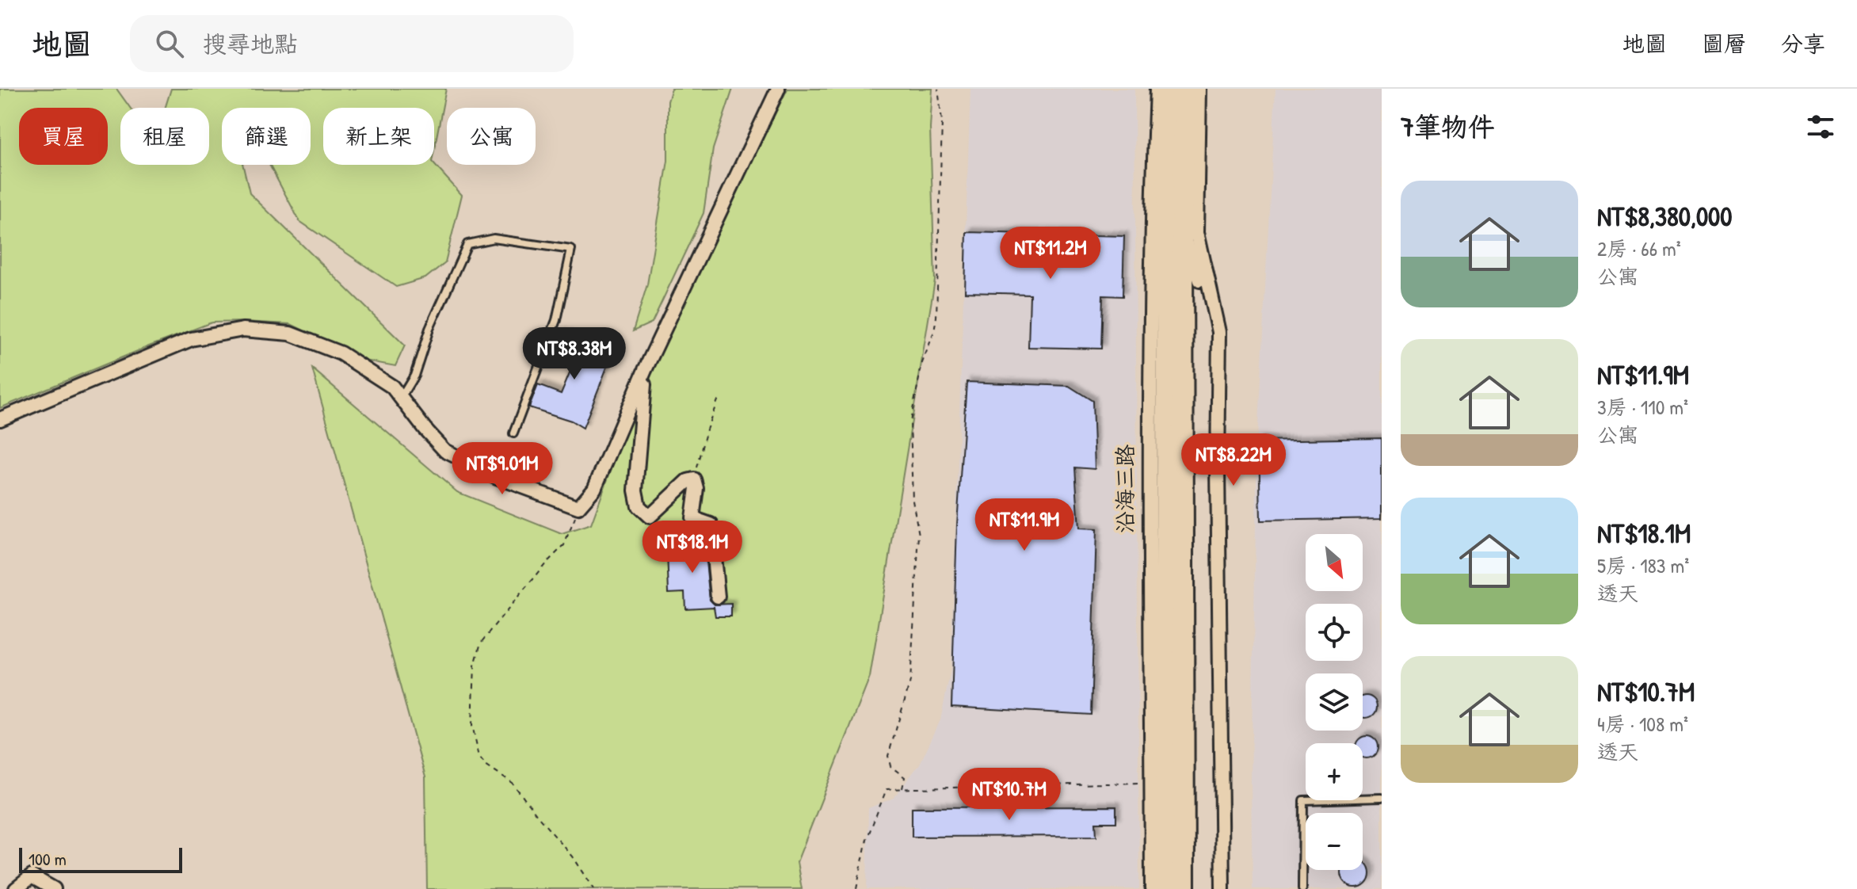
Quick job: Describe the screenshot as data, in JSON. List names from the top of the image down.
{
  "streets": {
    "main road": ["沿海三路"]
  },
  "scale_bar": "100 m",
  "north": "bottom right",
  "page": {
    "header": "地圖",
    "search": "搜尋地點",
    "nav": ["地圖", "圖層", "分享"],
    "heading": "7筆物件",
    "chip": [
      "買屋",
      "租屋",
      "篩選",
      "新上架",
      "公寓"
    ],
    "list": [
      {
        "name": "NT$8,380,000",
        "note": "2房 · 66 m² · 公寓"
      },
      {
        "name": "NT$11.9M",
        "note": "3房 · 110 m² · 公寓"
      },
      {
        "name": "NT$18.1M",
        "note": "5房 · 183 m² · 透天"
      },
      {
        "name": "NT$10.7M",
        "note": "4房 · 108 m² · 透天"
      }
    ],
    "price": [
      "NT$11.2M",
      "NT$8.38M",
      "NT$8.22M",
      "NT$9.01M",
      "NT$11.9M",
      "NT$18.1M",
      "NT$10.7M"
    ],
    "map_buttons": ["+", "−"],
    "scale": "100 m"
  }
}
